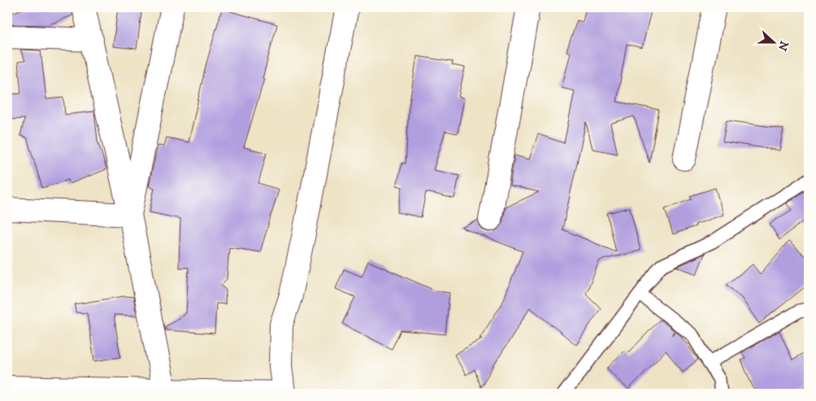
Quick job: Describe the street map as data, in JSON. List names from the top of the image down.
{
  "north": "right"
}
